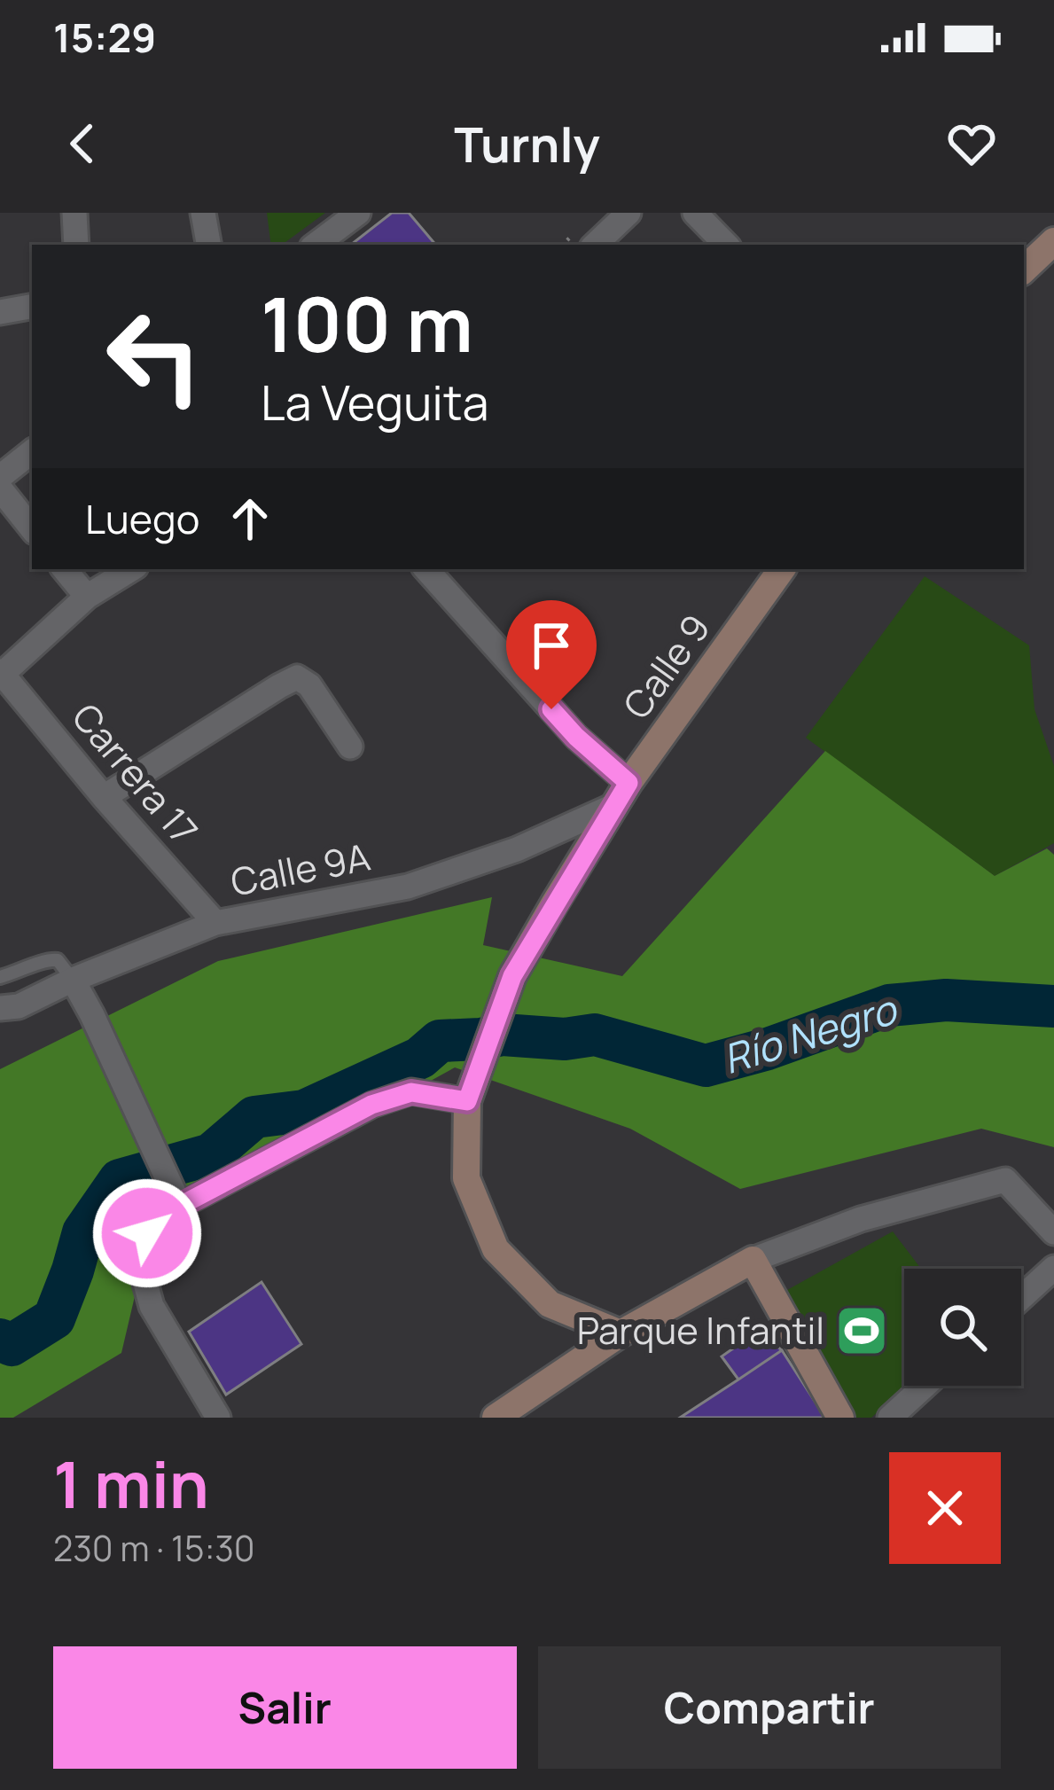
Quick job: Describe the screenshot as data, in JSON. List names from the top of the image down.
{
  "streets": {
    "street": ["Calle 9", "Carrera 17", "Calle 9A"]
  },
  "crossings": [
    ["Calle 9", "Calle 9A"],
    ["Carrera 17", "Calle 9A"]
  ],
  "water": ["Río Negro"],
  "places": {
    "sports": ["Parque Infantil"]
  },
  "page": {
    "status": "15:29",
    "header": "Turnly",
    "turn": ["100 m", "La Veguita"],
    "then": "Luego",
    "heading": ["1 min", "230 m · 15:30"],
    "buttons": ["Salir", "Compartir"]
  }
}
